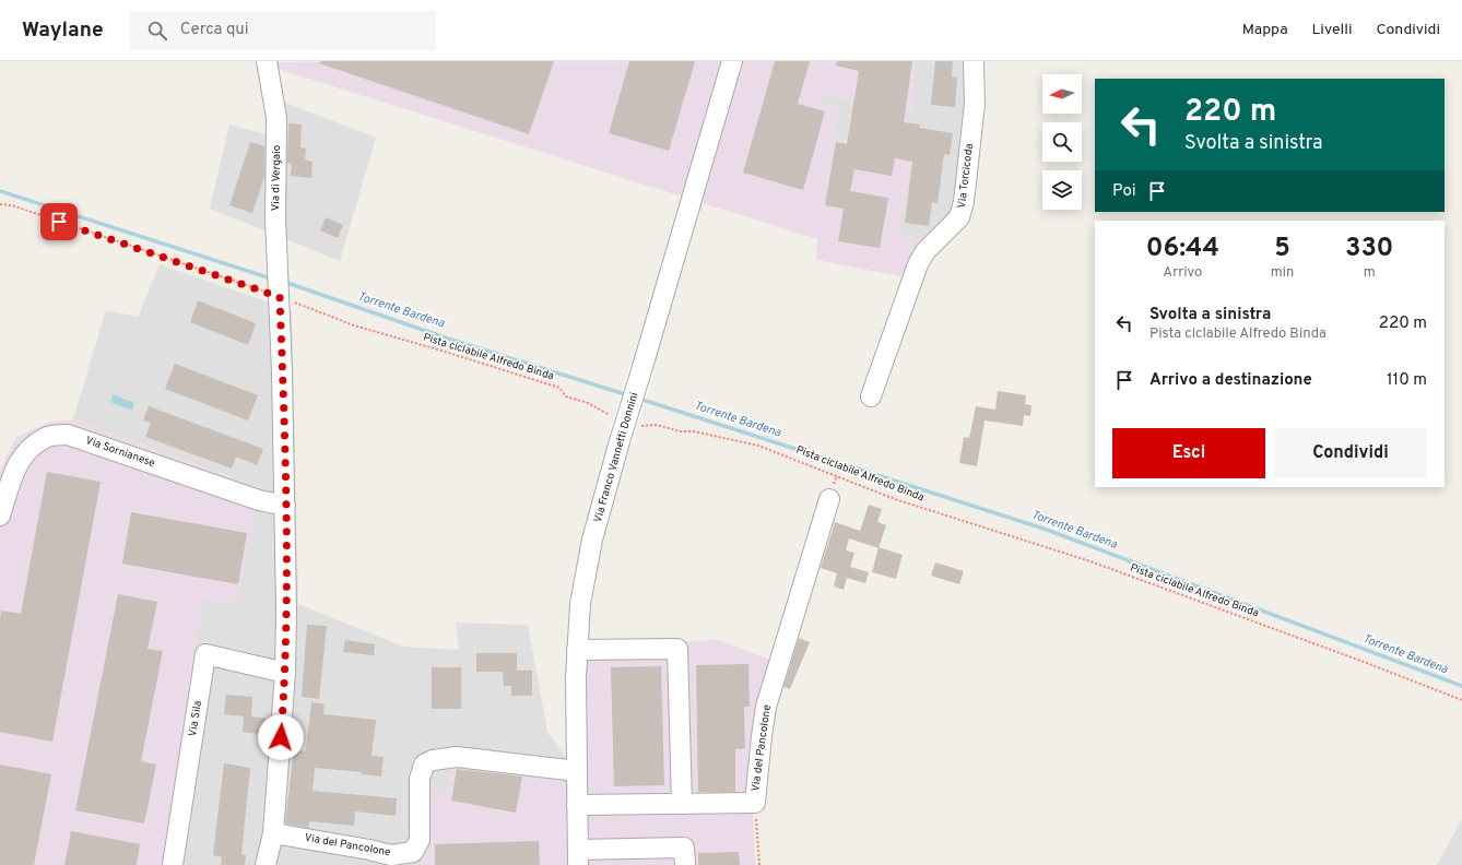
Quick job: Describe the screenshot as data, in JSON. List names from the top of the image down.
{
  "streets": {
    "street": [
      "Via Torcicoda",
      "Via di Vergaio",
      "Via Sornianese",
      "Via Franco Vannetti Donnini",
      "Via Sila",
      "Via del Pancolone"
    ],
    "path": ["Pista ciclabile Alfredo Binda"]
  },
  "crossings": [
    ["Via di Vergaio", "Pista ciclabile Alfredo Binda"],
    ["Via di Vergaio", "Via Sornianese"],
    ["Via di Vergaio", "Via Sila"],
    ["Via di Vergaio", "Via del Pancolone"],
    ["Via Franco Vannetti Donnini", "Via del Pancolone"]
  ],
  "water": ["Torrente Bardena"],
  "north": "left",
  "page": {
    "header": "Waylane",
    "search": "Cerca qui",
    "nav": ["Mappa", "Livelli", "Condividi"],
    "turn": ["220 m", "Svolta a sinistra"],
    "then": "Poi",
    "eta": [
      "06:44",
      "Arrivo",
      "5",
      "min",
      "330",
      "m"
    ],
    "list": [
      {
        "name": "Svolta a sinistra",
        "note": "Pista ciclabile Alfredo Binda",
        "value": "220 m"
      },
      {
        "name": "Arrivo a destinazione",
        "value": "110 m"
      }
    ],
    "buttons": ["Esci", "Condividi"]
  }
}
